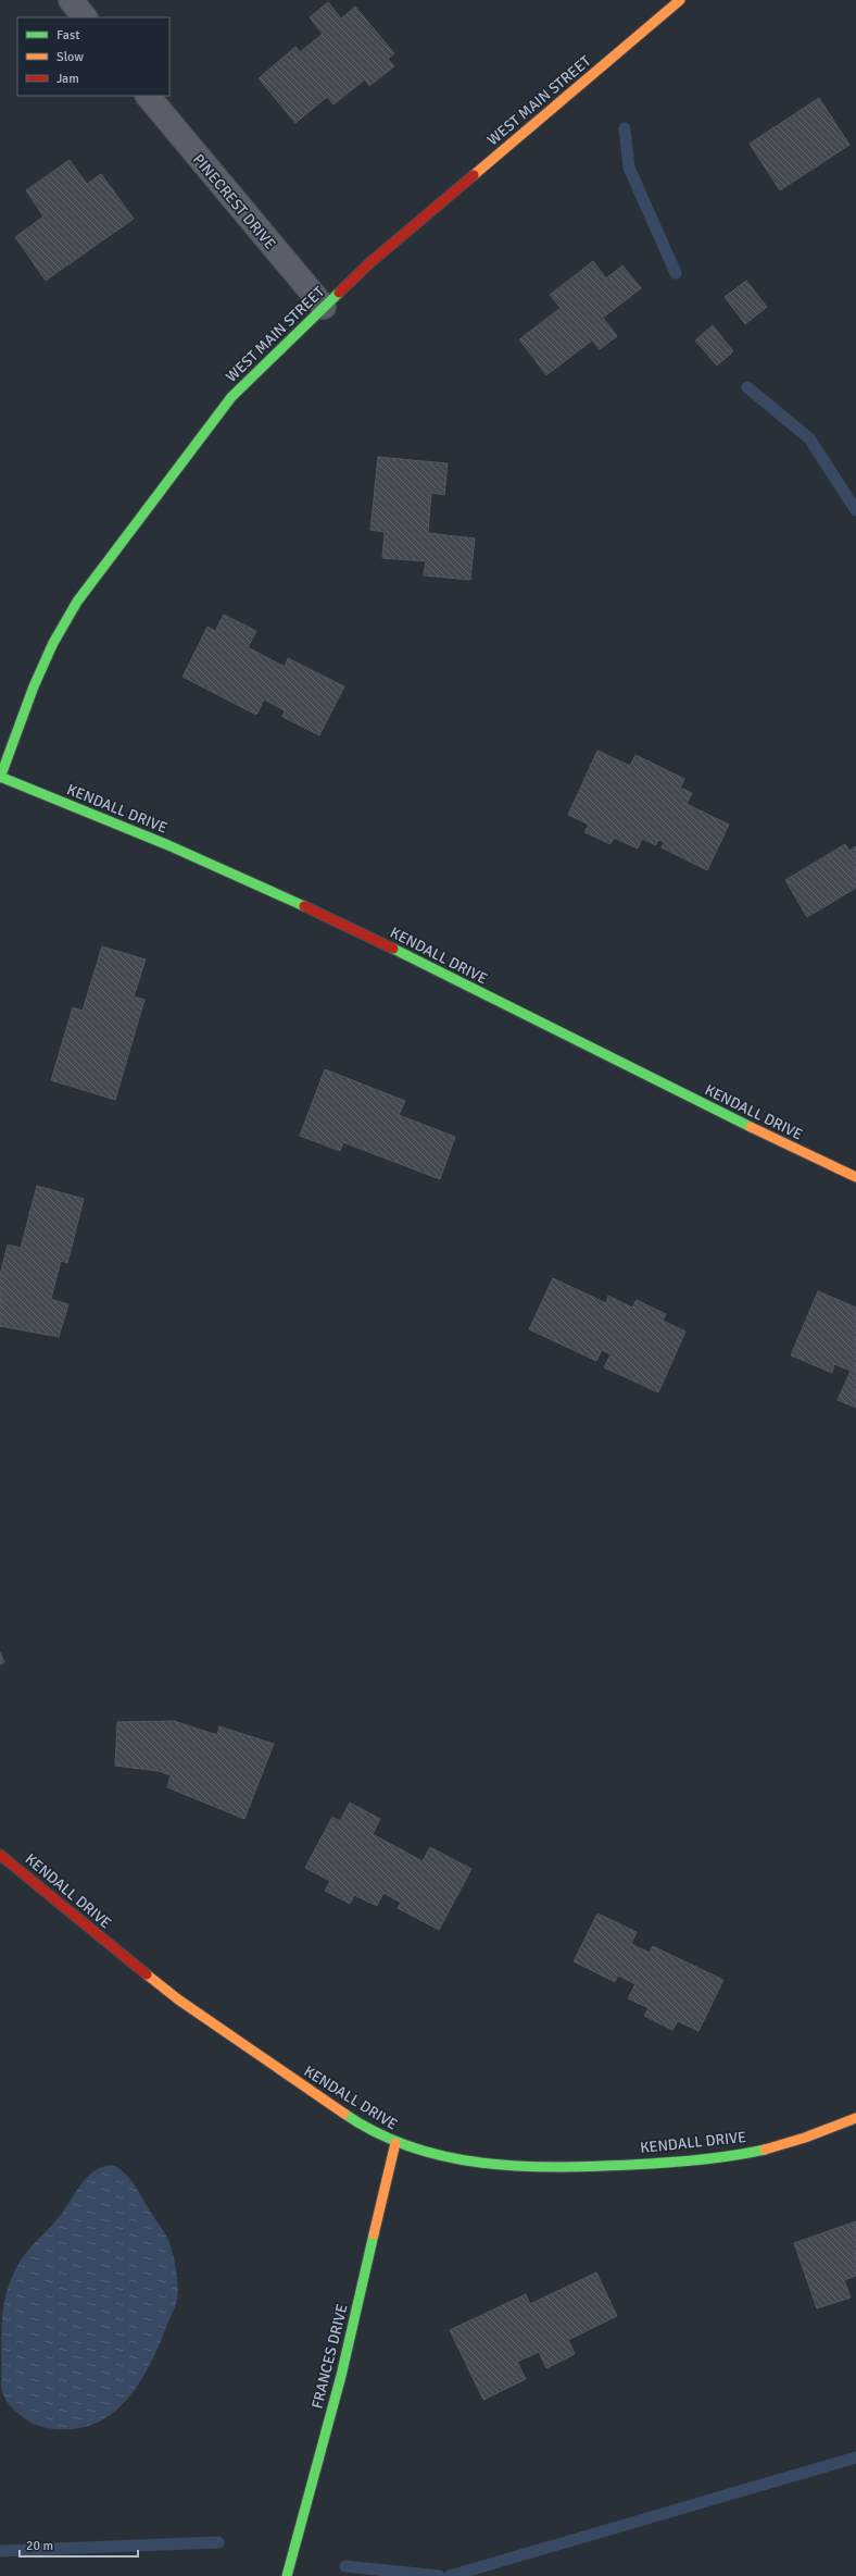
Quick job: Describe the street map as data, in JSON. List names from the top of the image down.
{
  "streets": {
    "street": [
      "WEST MAIN STREET",
      "PINECREST DRIVE",
      "KENDALL DRIVE",
      "FRANCES DRIVE"
    ]
  },
  "crossings": [
    ["WEST MAIN STREET", "PINECREST DRIVE"],
    ["WEST MAIN STREET", "KENDALL DRIVE"],
    ["KENDALL DRIVE", "FRANCES DRIVE"]
  ],
  "legend": ["Fast", "Slow", "Jam"],
  "scale_bar": "20 m"
}
